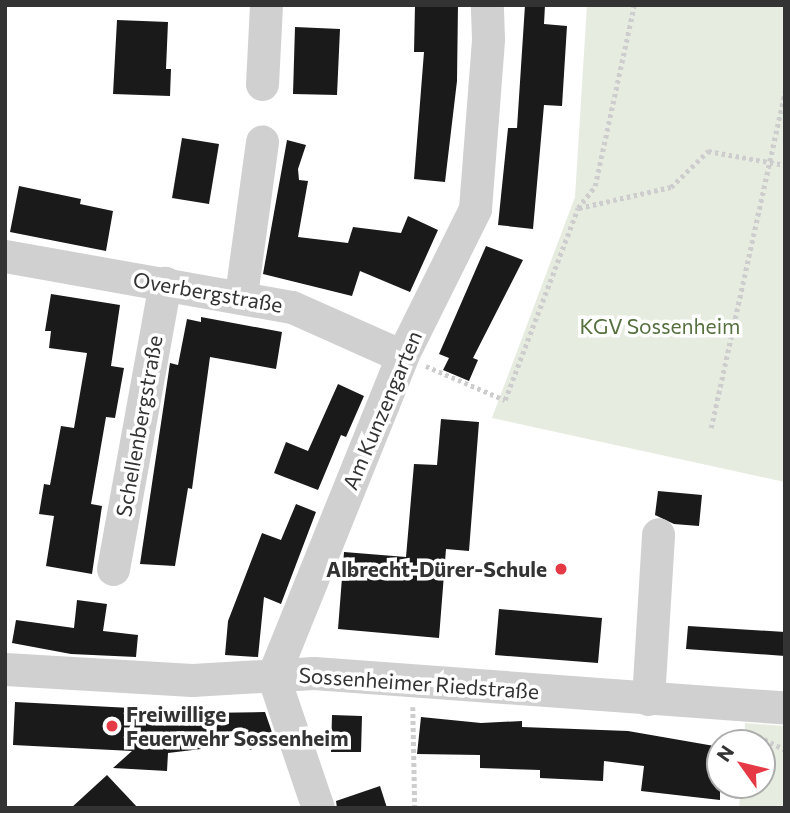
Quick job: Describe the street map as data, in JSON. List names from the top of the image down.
{
  "streets": {
    "street": [
      "Overbergstraße",
      "Am Kunzengarten",
      "Schellenbergstraße",
      "Sossenheimer Riedstraße"
    ]
  },
  "crossings": [
    ["Overbergstraße", "Am Kunzengarten"],
    ["Overbergstraße", "Schellenbergstraße"],
    ["Am Kunzengarten", "Sossenheimer Riedstraße"]
  ],
  "parks": ["KGV Sossenheim"],
  "places": ["Albrecht-Dürer-Schule", "Freiwillige Feuerwehr Sossenheim"],
  "north": "top left"
}
